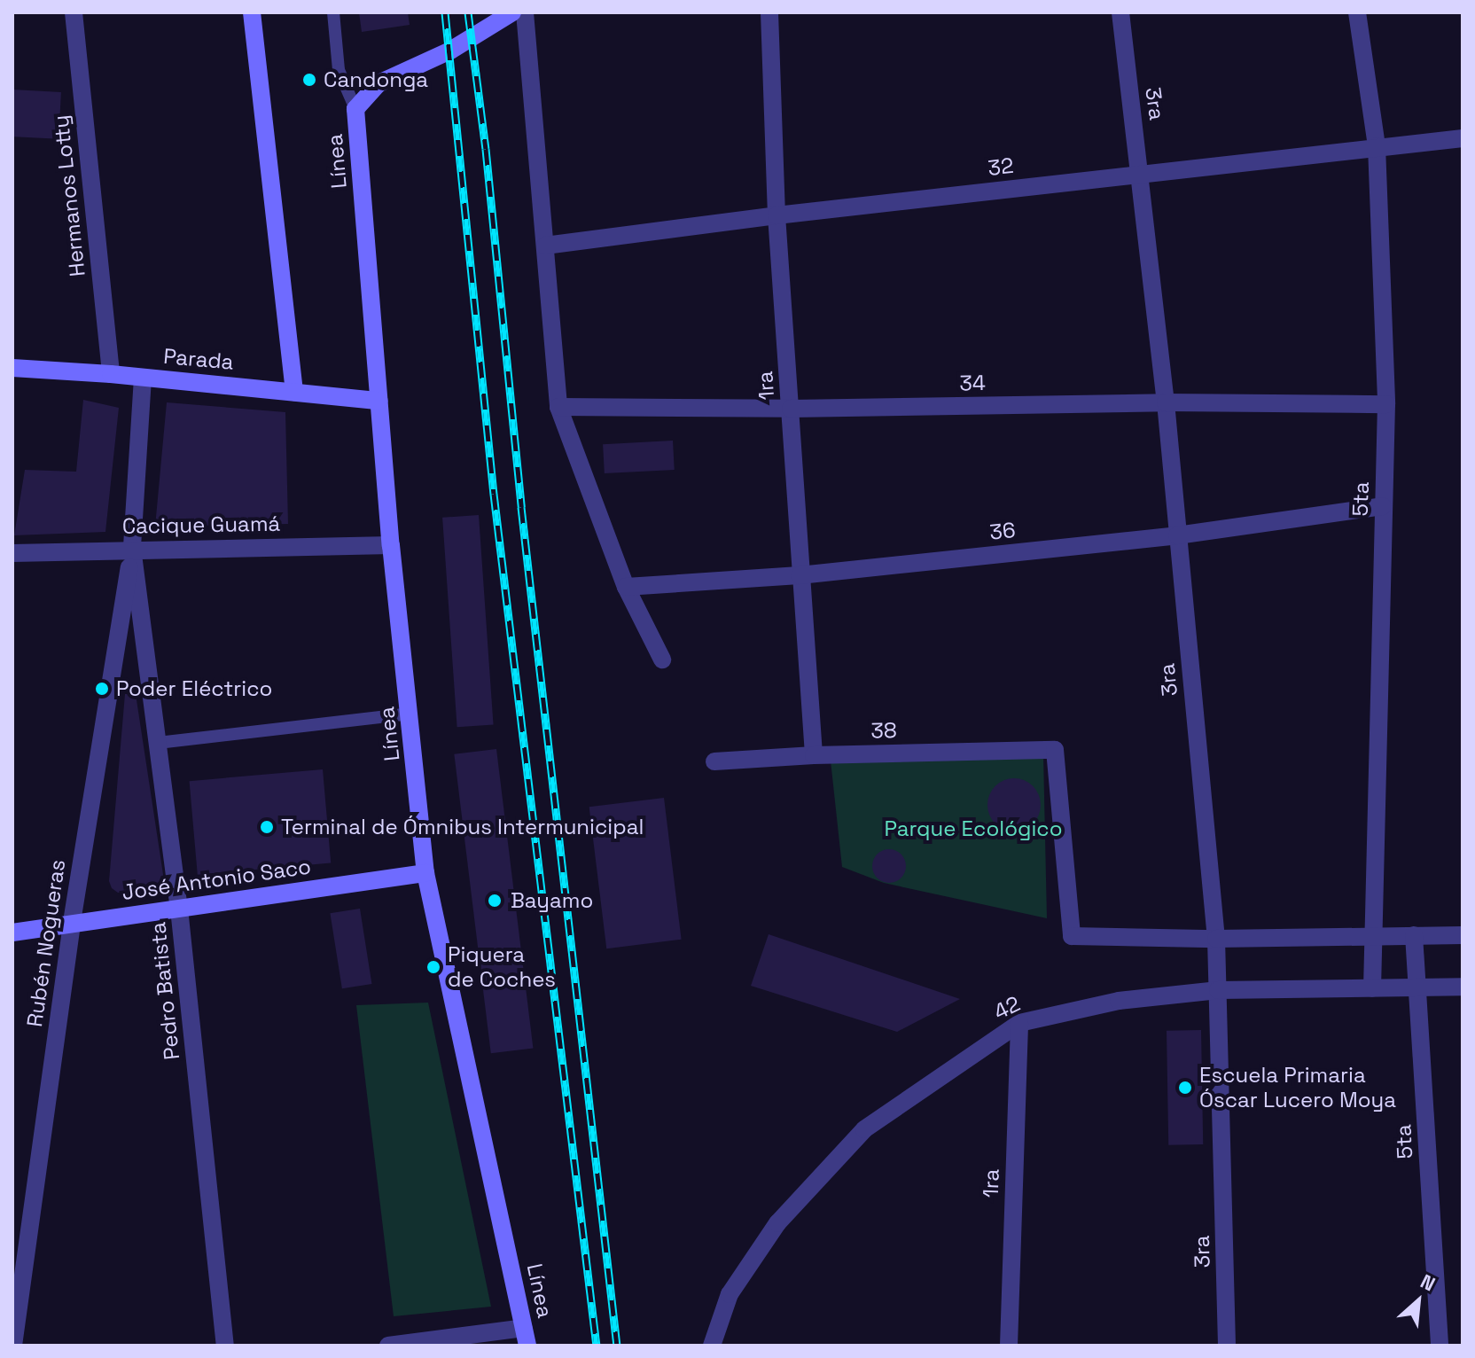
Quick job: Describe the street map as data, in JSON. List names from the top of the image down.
{
  "streets": {
    "main road": ["Línea", "Parada", "José Antonio Saco"],
    "street": [
      "3ra",
      "32",
      "Hermanos Lotty",
      "34",
      "1ra",
      "5ta",
      "Cacique Guamá",
      "36",
      "38",
      "Rubén Nogueras",
      "Pedro Batista",
      "42"
    ]
  },
  "crossings": [
    ["3ra", "32"],
    ["3ra", "34"],
    ["3ra", "36"],
    ["3ra", "38"],
    ["3ra", "42"],
    ["Línea", "Parada"],
    ["Línea", "Cacique Guamá"],
    ["Línea", "José Antonio Saco"],
    ["32", "1ra"],
    ["32", "5ta"],
    ["Hermanos Lotty", "Parada"],
    ["Parada", "Pedro Batista"],
    ["34", "1ra"],
    ["34", "5ta"],
    ["1ra", "36"],
    ["1ra", "38"],
    ["1ra", "42"],
    ["5ta", "36"],
    ["5ta", "42"],
    ["Cacique Guamá", "Rubén Nogueras"],
    ["Cacique Guamá", "Pedro Batista"],
    ["José Antonio Saco", "Rubén Nogueras"],
    ["José Antonio Saco", "Pedro Batista"],
    ["Rubén Nogueras", "Pedro Batista"]
  ],
  "parks": ["Parque Ecológico"],
  "places": [
    "Candonga",
    "Poder Eléctrico",
    "Terminal de Ómnibus Intermunicipal",
    "Bayamo",
    "Piquera de Coches",
    "Escuela Primaria Óscar Lucero Moya"
  ],
  "north": "top right"
}
